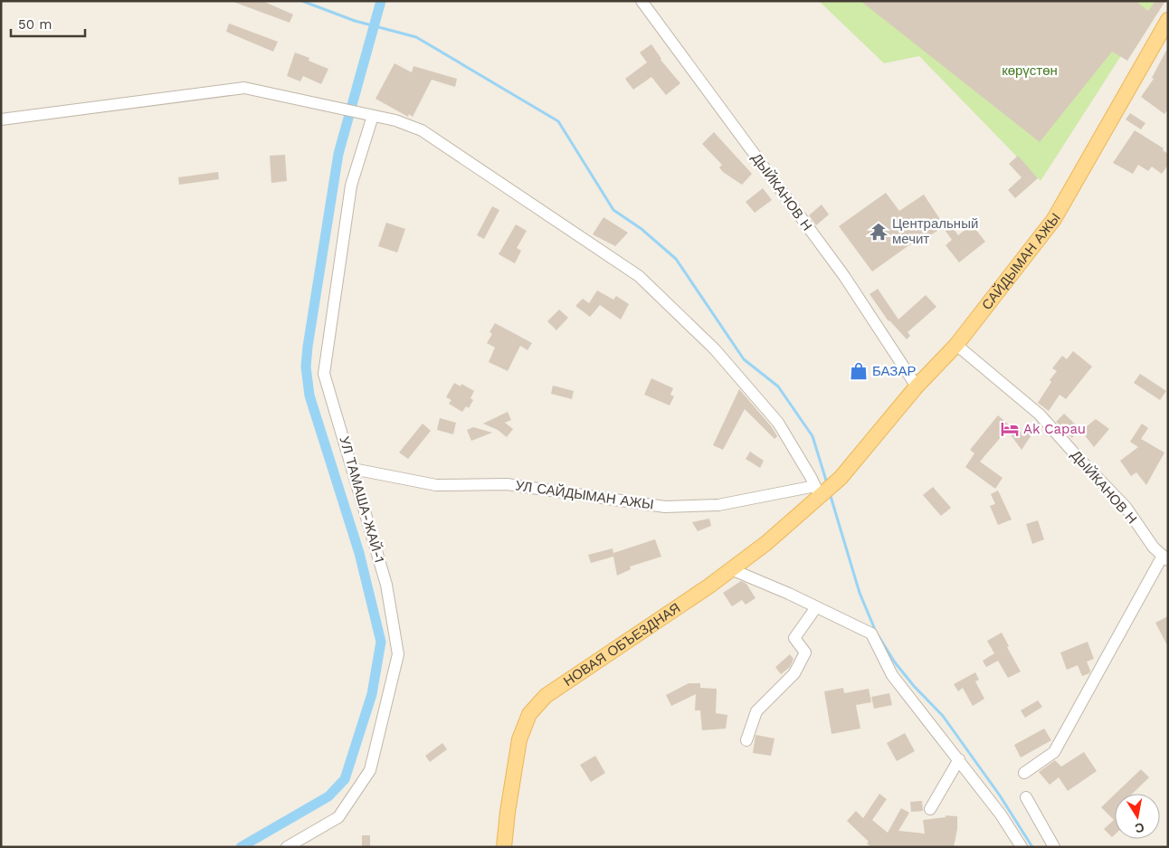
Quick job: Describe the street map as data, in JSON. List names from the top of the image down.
{
  "streets": {
    "main road": ["САЙДЫМАН АЖЫ", "НОВАЯ ОБЪЕЗДНАЯ"],
    "street": ["ДЫЙКАНОВ Н", "УЛ САЙДЫМАН АЖЫ", "УЛ ТАМАША-ЖАЙ-1"]
  },
  "crossings": [
    ["ДЫЙКАНОВ Н", "САЙДЫМАН АЖЫ"],
    ["САЙДЫМАН АЖЫ", "УЛ САЙДЫМАН АЖЫ"],
    ["САЙДЫМАН АЖЫ", "НОВАЯ ОБЪЕЗДНАЯ"],
    ["УЛ САЙДЫМАН АЖЫ", "УЛ ТАМАША-ЖАЙ-1"],
    ["УЛ САЙДЫМАН АЖЫ", "НОВАЯ ОБЪЕЗДНАЯ"]
  ],
  "parks": ["көрүстөн"],
  "places": {
    "temple": ["Центральный мечит"],
    "shop": ["БАЗАР"],
    "hotel": ["Ak Capau"]
  },
  "scale_bar": "50 m",
  "north": "bottom"
}
